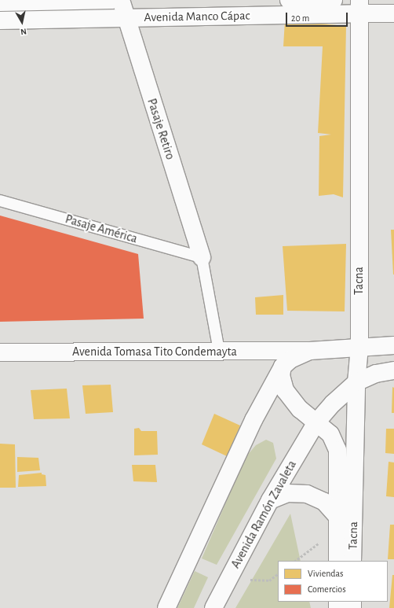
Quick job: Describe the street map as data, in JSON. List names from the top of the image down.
{
  "streets": {
    "main road": [
      "Avenida Manco Cápac",
      "Pasaje Retiro",
      "Tacna",
      "Avenida Tomasa Tito Condemayta",
      "Avenida Ramón Zavaleta"
    ],
    "lane": ["Pasaje América"]
  },
  "crossings": [
    ["Avenida Manco Cápac", "Pasaje Retiro"],
    ["Avenida Manco Cápac", "Tacna"],
    ["Pasaje Retiro", "Pasaje América"],
    ["Tacna", "Avenida Ramón Zavaleta"]
  ],
  "legend": ["Viviendas", "Comercios"],
  "scale_bar": "20 m",
  "north": "bottom"
}
